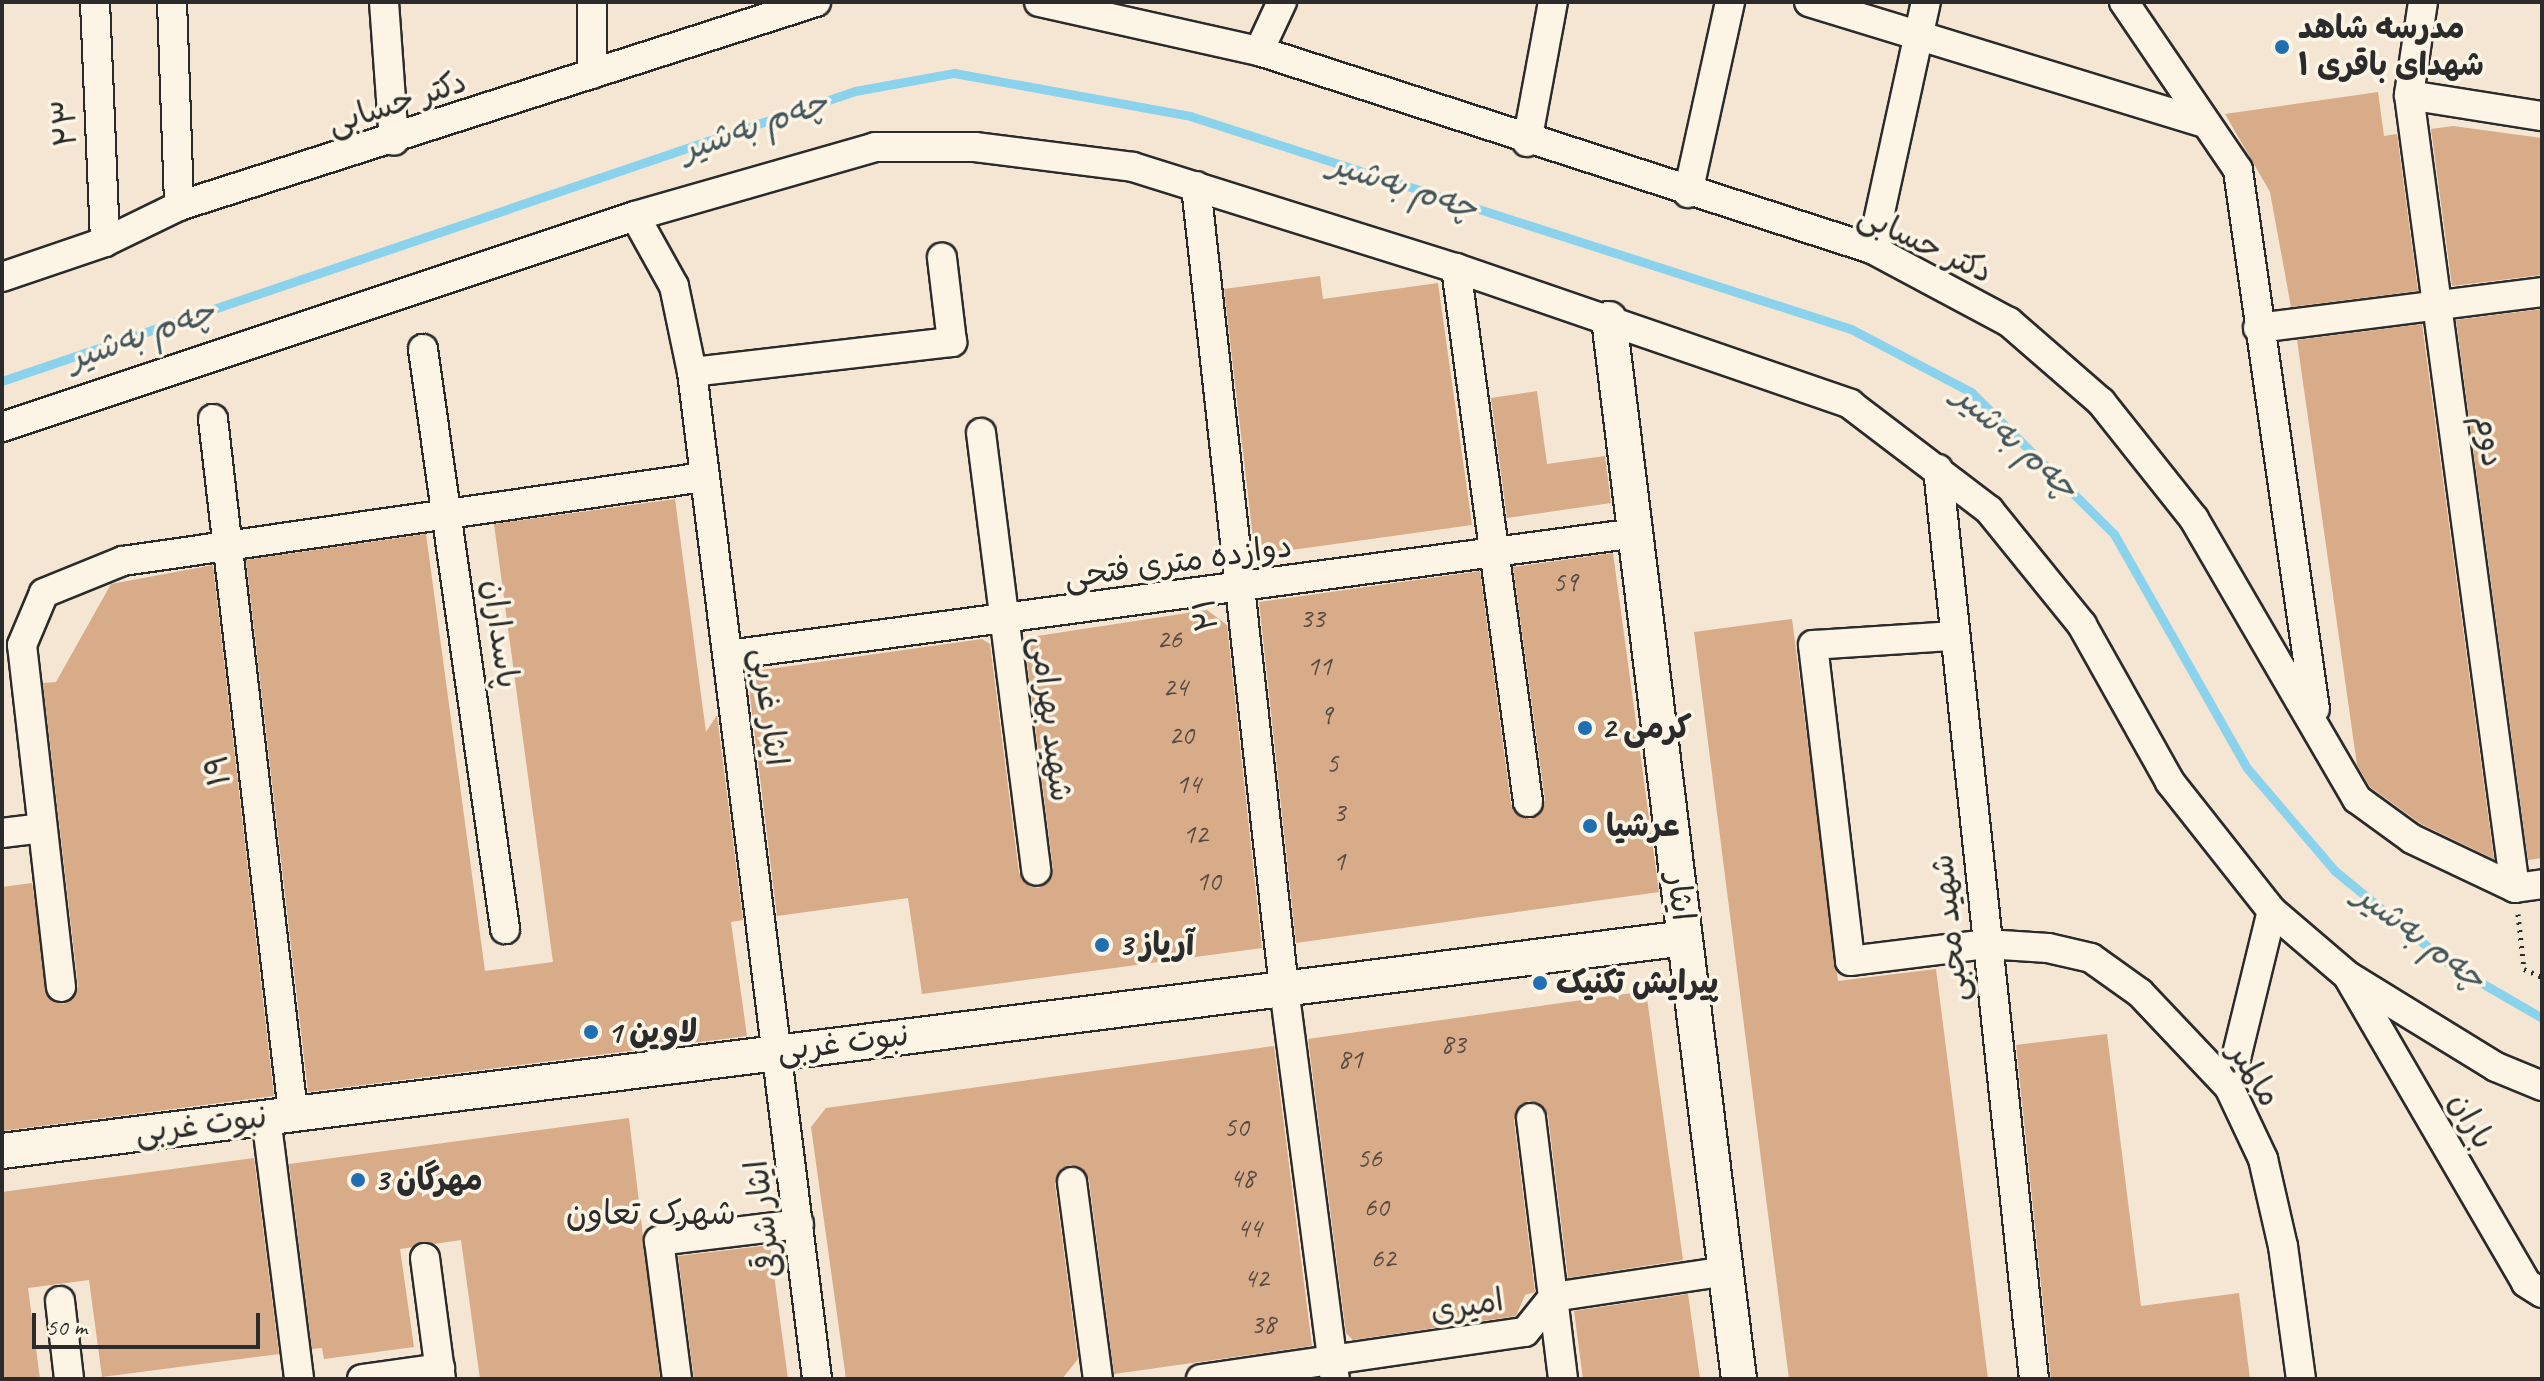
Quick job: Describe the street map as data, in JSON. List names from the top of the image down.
{
  "streets": {
    "street": [
      "دکتر حسابی",
      "۲۳",
      "دوم",
      "دوازده متری فتحی",
      "۲۱",
      "پاسداران",
      "ایثار غربی",
      "شهید بهرامی",
      "۱۹",
      "ایثار",
      "شهید محبی",
      "نبوت غربی",
      "مالمیر",
      "باران",
      "ایثار شرقی",
      "امیری"
    ]
  },
  "crossings": [
    ["دکتر حسابی", "۲۳"],
    ["دکتر حسابی", "دوم"],
    ["دوازده متری فتحی", "۲۱"],
    ["دوازده متری فتحی", "ایثار غربی"],
    ["دوازده متری فتحی", "شهید بهرامی"],
    ["دوازده متری فتحی", "ایثار"],
    ["۲۱", "نبوت غربی"],
    ["۲۱", "امیری"],
    ["ایثار غربی", "نبوت غربی"],
    ["ایثار غربی", "ایثار شرقی"],
    ["۱۹", "نبوت غربی"],
    ["ایثار", "نبوت غربی"],
    ["شهید محبی", "مالمیر"],
    ["نبوت غربی", "ایثار شرقی"]
  ],
  "districts": ["شهرک تعاون"],
  "water": ["چەم بەشیر"],
  "places": [
    "مدرسه شاهد شهدای باقری ۱",
    "کرمی 2",
    "عرشیا",
    "آریاز 3",
    "پیرایش تکنیک",
    "لاوین 1",
    "مهرگان 3"
  ],
  "house_numbers": [
    "59",
    "33",
    "26",
    "11",
    "24",
    "9",
    "20",
    "5",
    "14",
    "3",
    "12",
    "1",
    "10",
    "83",
    "81",
    "50",
    "56",
    "48",
    "60",
    "44",
    "62",
    "42",
    "38"
  ],
  "scale_bar": "50 m"
}
